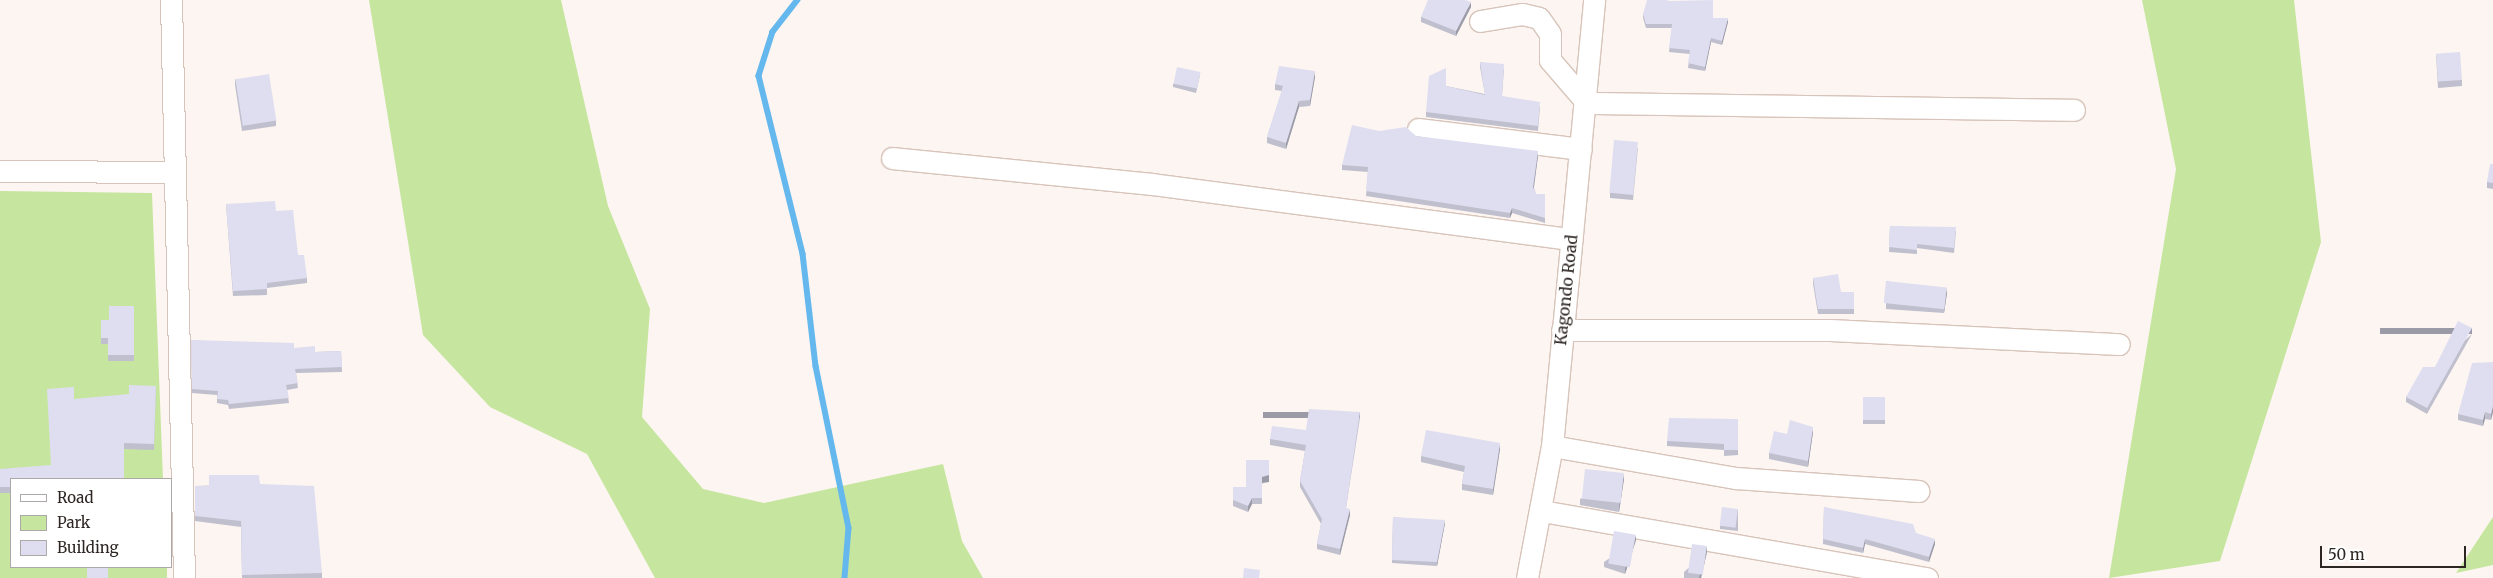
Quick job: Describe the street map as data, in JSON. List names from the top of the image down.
{
  "streets": {
    "street": ["Kagondo Road"]
  },
  "legend": ["Road", "Park", "Building"],
  "scale_bar": "50 m"
}
